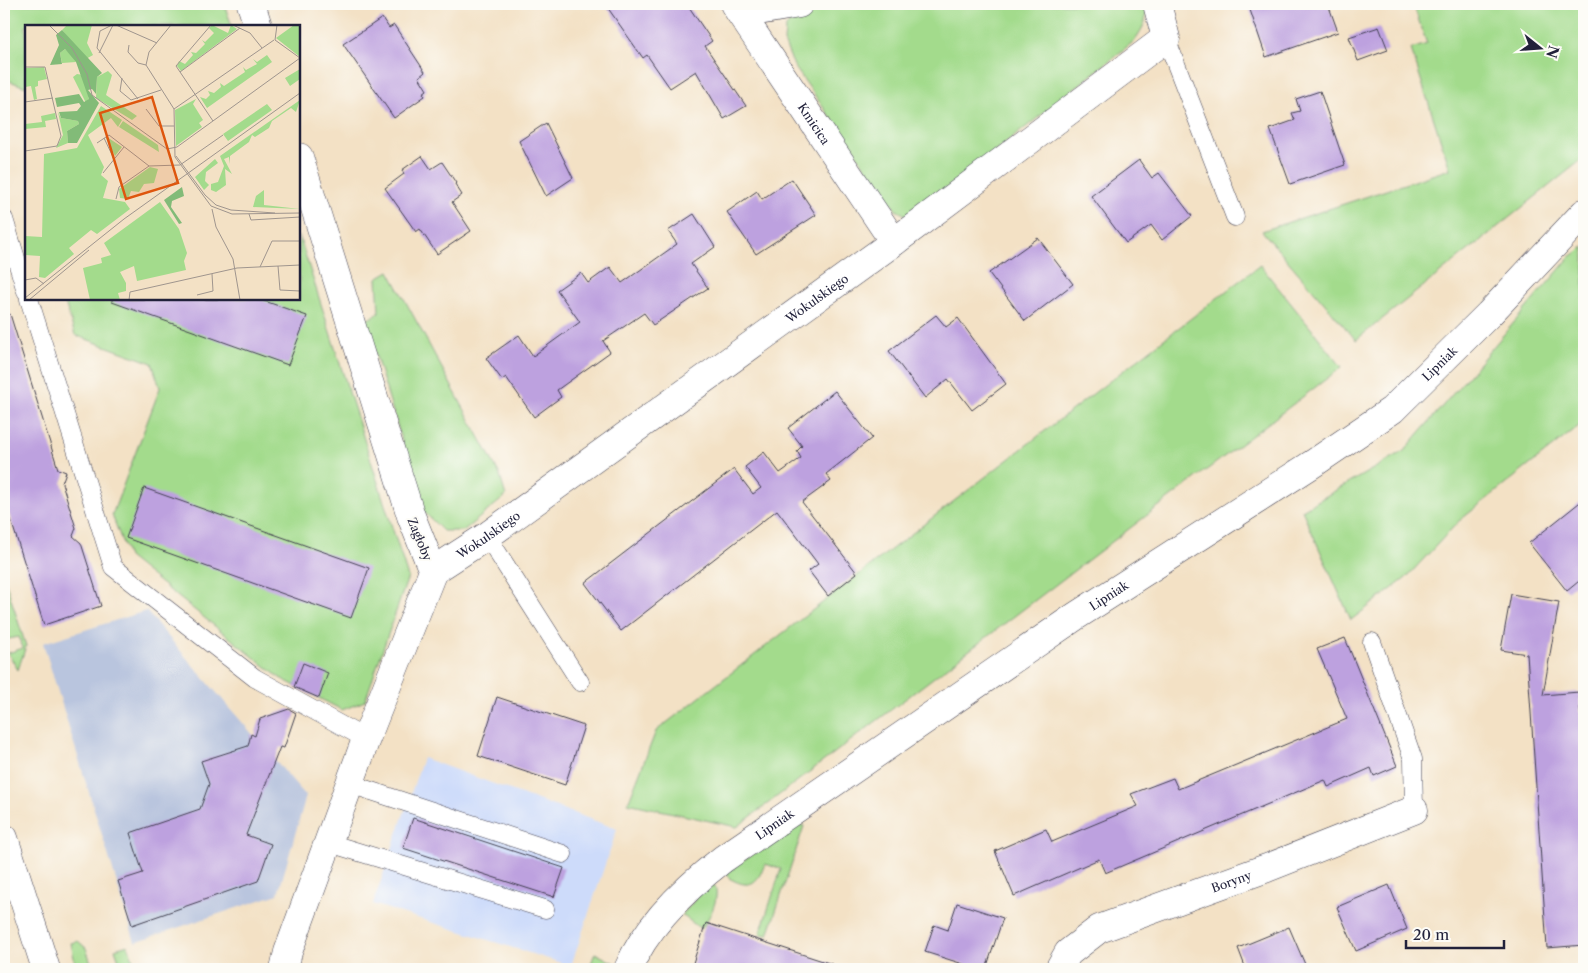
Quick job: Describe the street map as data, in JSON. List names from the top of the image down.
{
  "streets": {
    "street": [
      "Kmicica",
      "Wokulskiego",
      "Lipniak",
      "Zagłoby",
      "Boryny"
    ]
  },
  "crossings": [
    ["Kmicica", "Wokulskiego"],
    ["Wokulskiego", "Zagłoby"]
  ],
  "scale_bar": "20 m",
  "north": "right"
}
